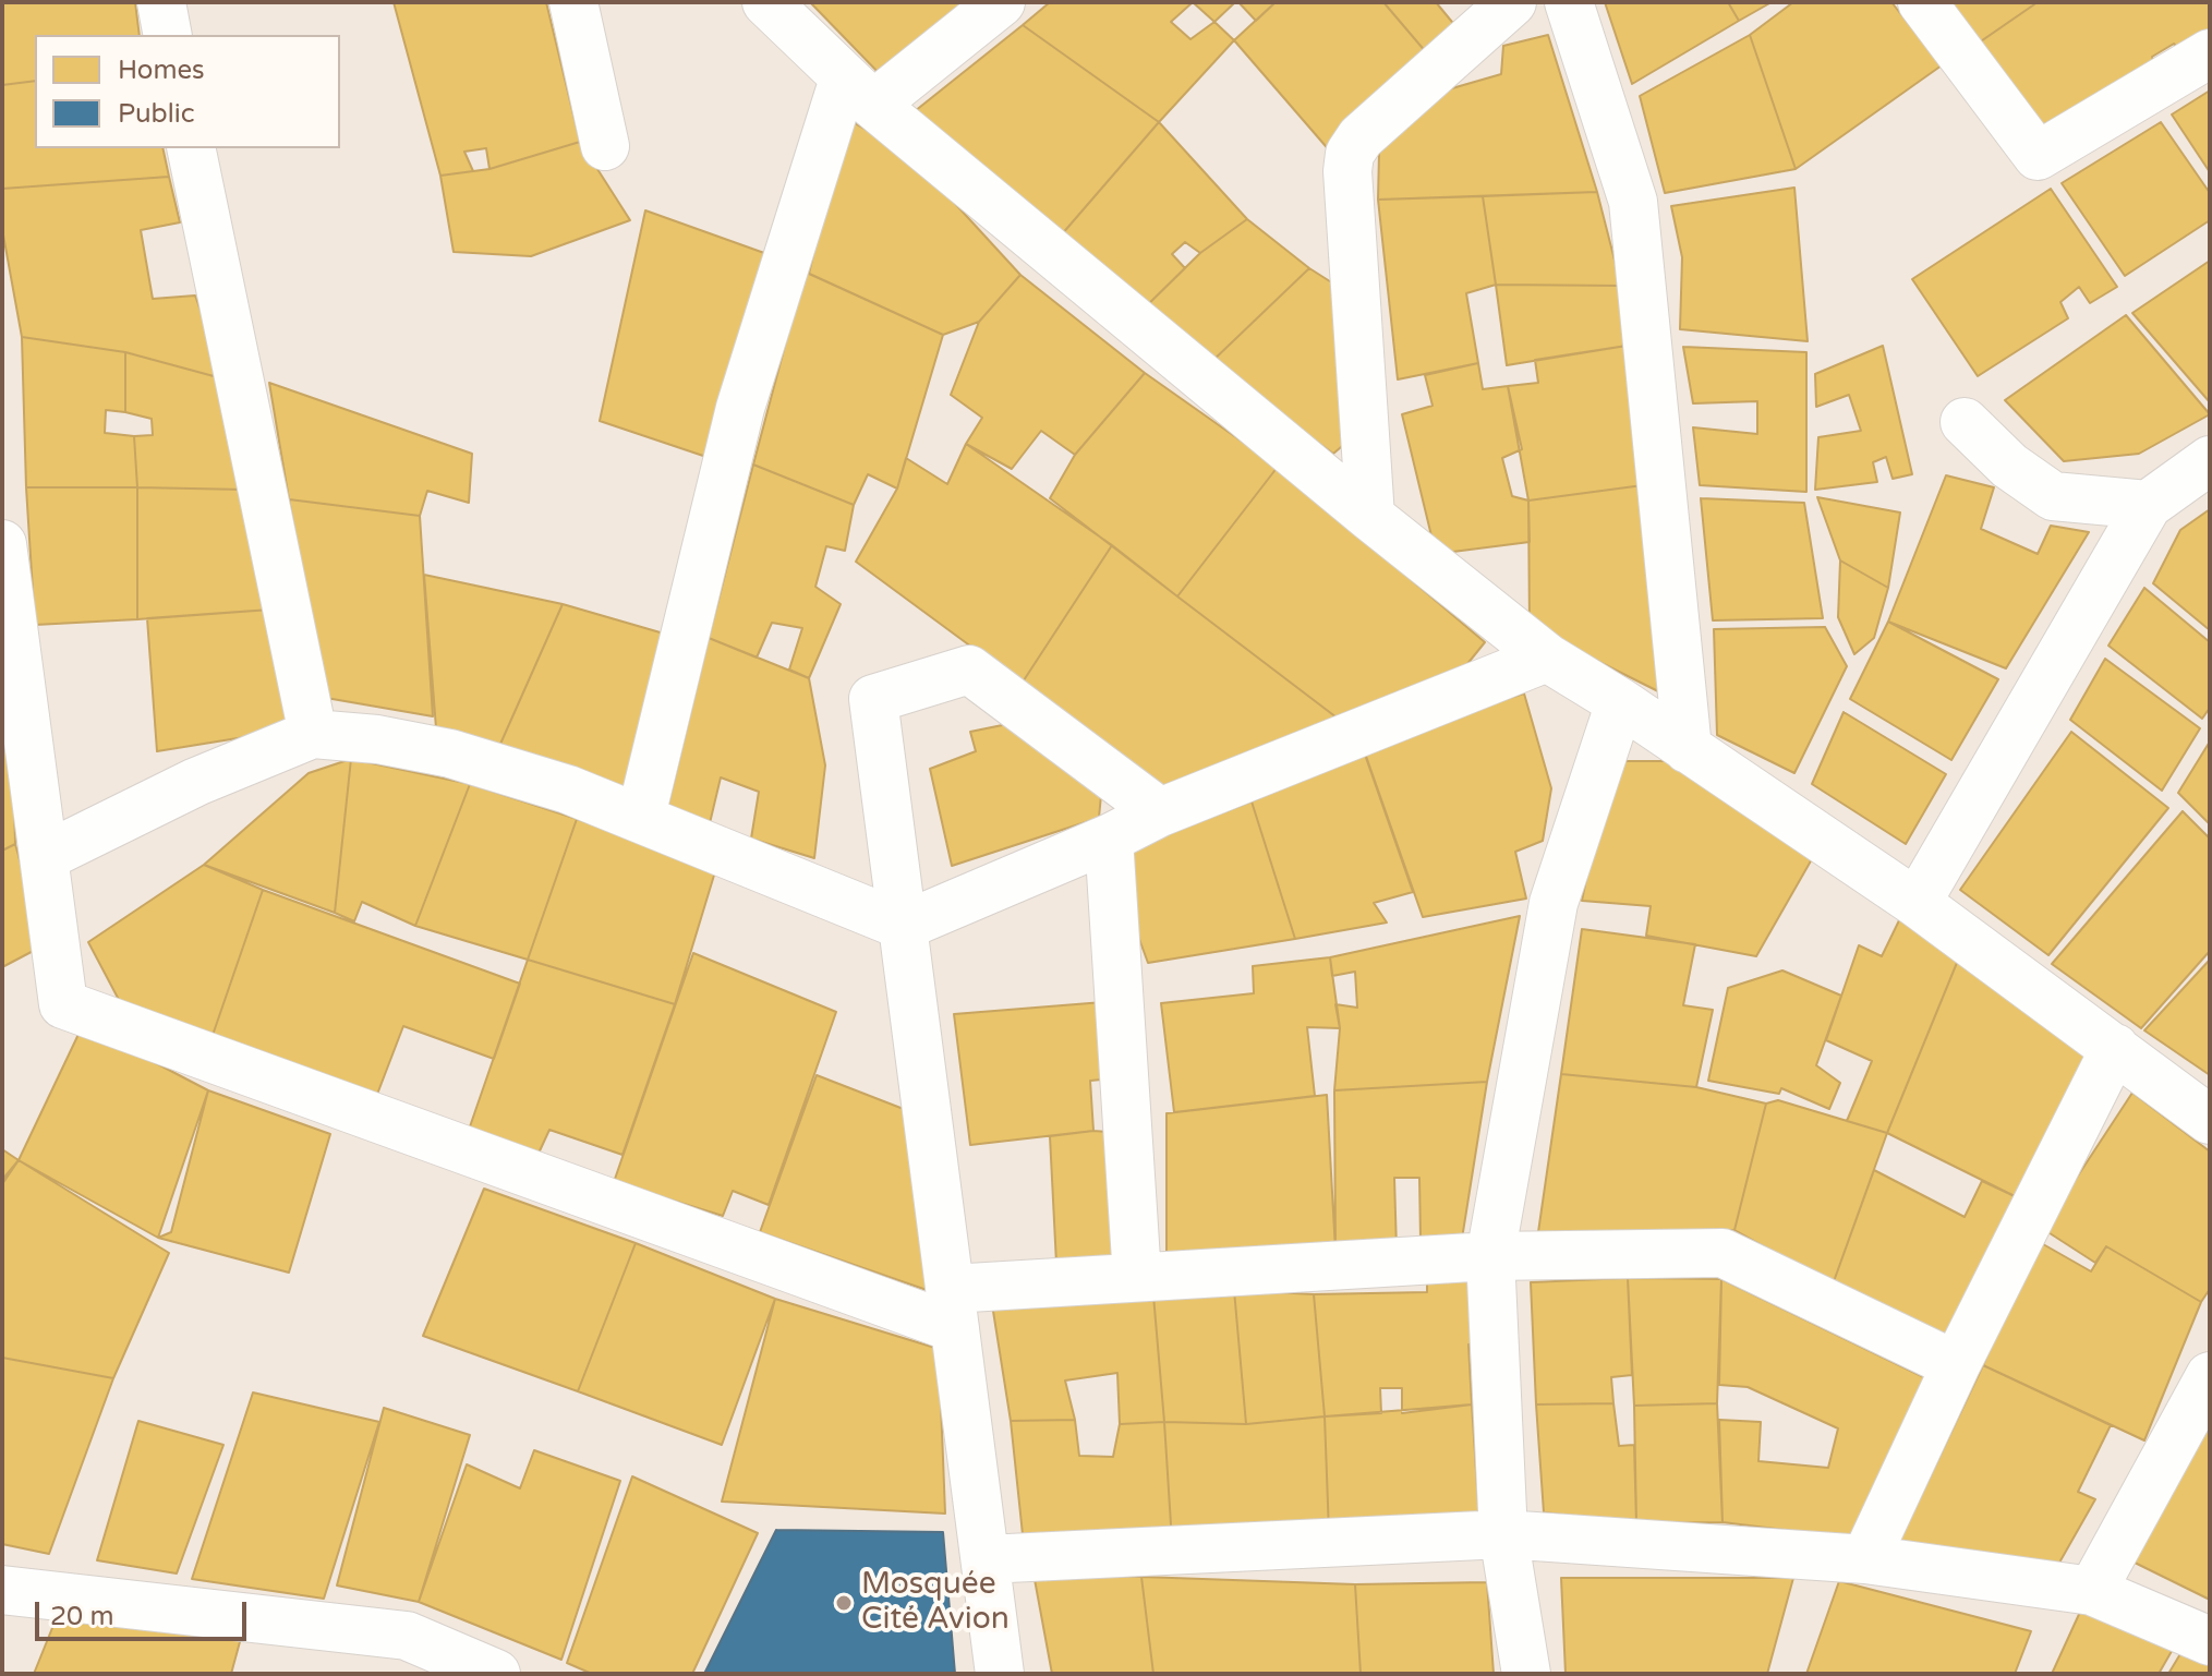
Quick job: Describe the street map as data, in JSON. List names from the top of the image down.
{
  "places": ["Mosquée Cité Avion"],
  "legend": ["Homes", "Public"],
  "scale_bar": "20 m"
}
